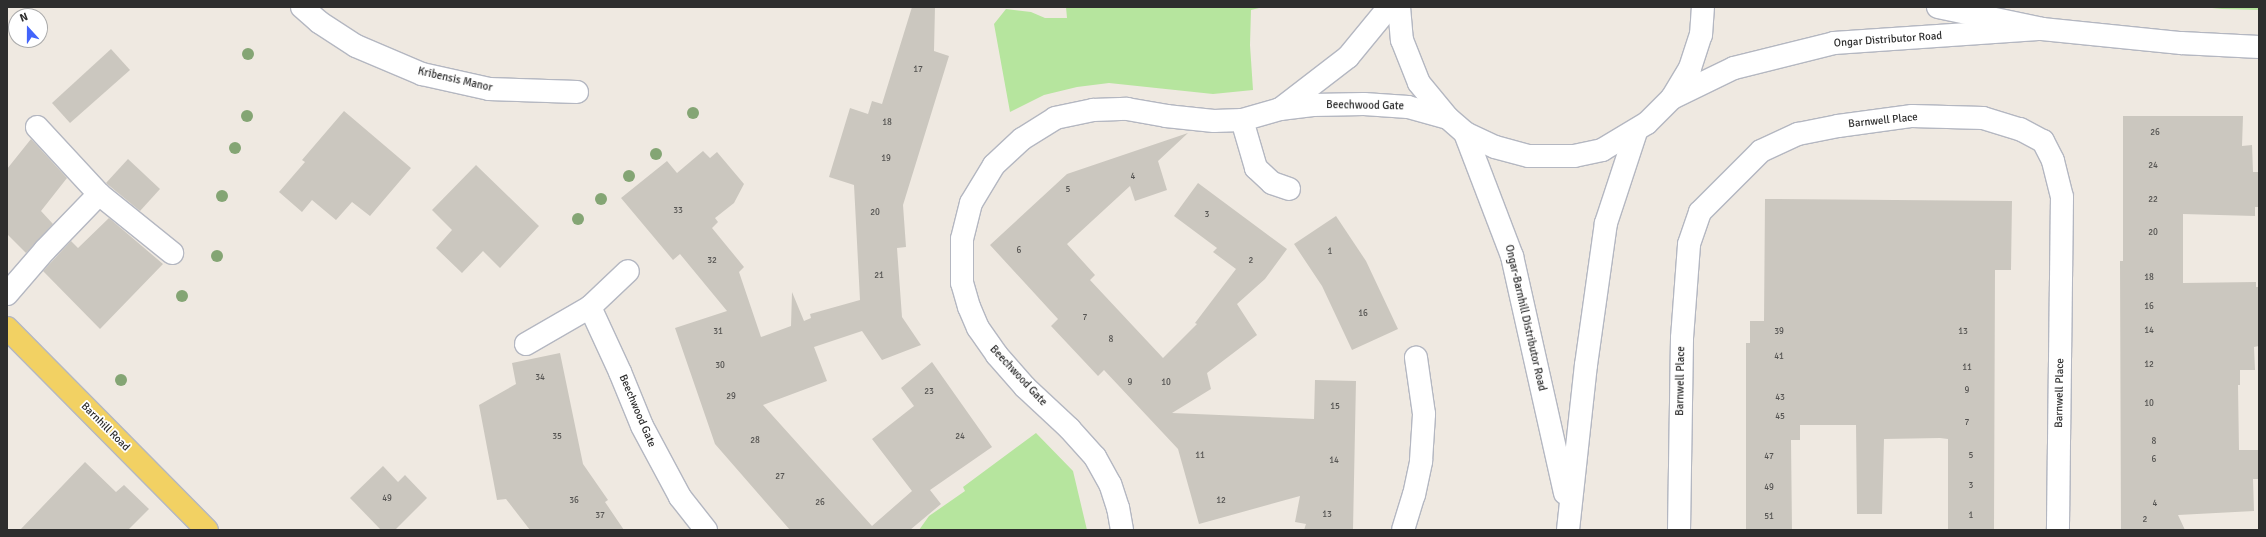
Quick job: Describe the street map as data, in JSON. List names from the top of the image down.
{
  "streets": {
    "main road": ["Barnhill Road"],
    "street": [
      "Ongar Distributor Road",
      "Kribensis Manor",
      "Beechwood Gate",
      "Barnwell Place",
      "Ongar-Barnhill Distributor Road"
    ]
  },
  "house_numbers": [
    "17",
    "18",
    "26",
    "19",
    "24",
    "4",
    "5",
    "22",
    "33",
    "20",
    "3",
    "20",
    "6",
    "1",
    "32",
    "2",
    "21",
    "18",
    "16",
    "16",
    "7",
    "14",
    "31",
    "39",
    "13",
    "8",
    "41",
    "12",
    "30",
    "11",
    "34",
    "9",
    "10",
    "9",
    "23",
    "29",
    "43",
    "10",
    "15",
    "45",
    "7",
    "35",
    "24",
    "28",
    "8",
    "11",
    "5",
    "47",
    "6",
    "14",
    "27",
    "3",
    "49",
    "49",
    "36",
    "12",
    "26",
    "4",
    "13",
    "37",
    "1",
    "51",
    "2"
  ],
  "north": "top"
}
